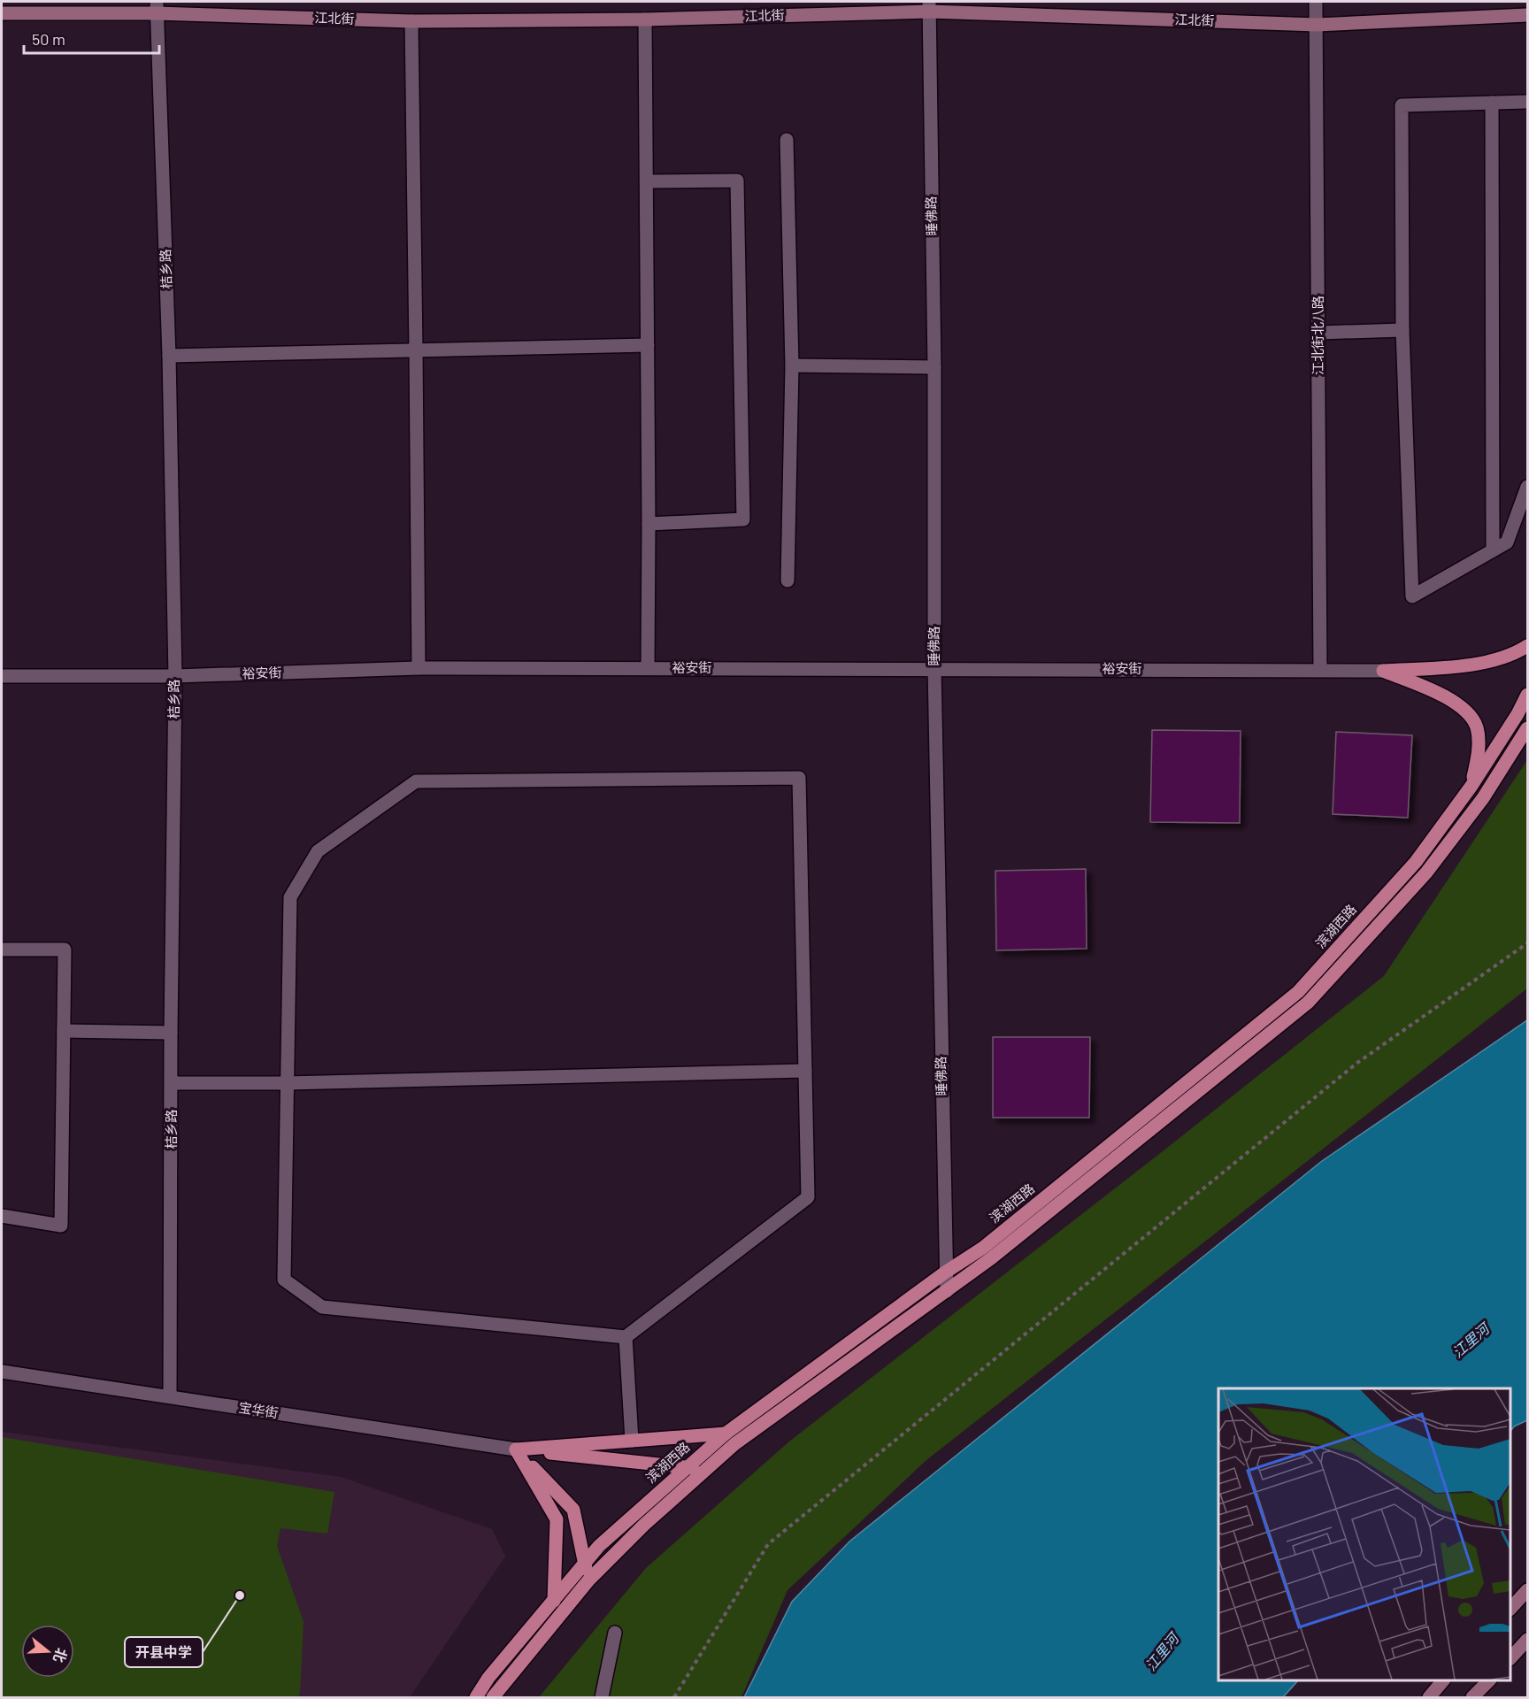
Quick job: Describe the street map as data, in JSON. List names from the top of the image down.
{
  "streets": {
    "main road": ["江北街", "滨湖西路"],
    "street": [
      "睡佛路",
      "桔乡路",
      "江北街北八路",
      "裕安街",
      "宝华街"
    ]
  },
  "crossings": [
    ["江北街", "睡佛路"],
    ["江北街", "桔乡路"],
    ["江北街", "江北街北八路"],
    ["睡佛路", "裕安街"],
    ["睡佛路", "滨湖西路"],
    ["桔乡路", "裕安街"],
    ["桔乡路", "宝华街"],
    ["江北街北八路", "裕安街"]
  ],
  "water": ["江里河"],
  "places": ["开县中学"],
  "scale_bar": "50 m",
  "north": "right"
}
